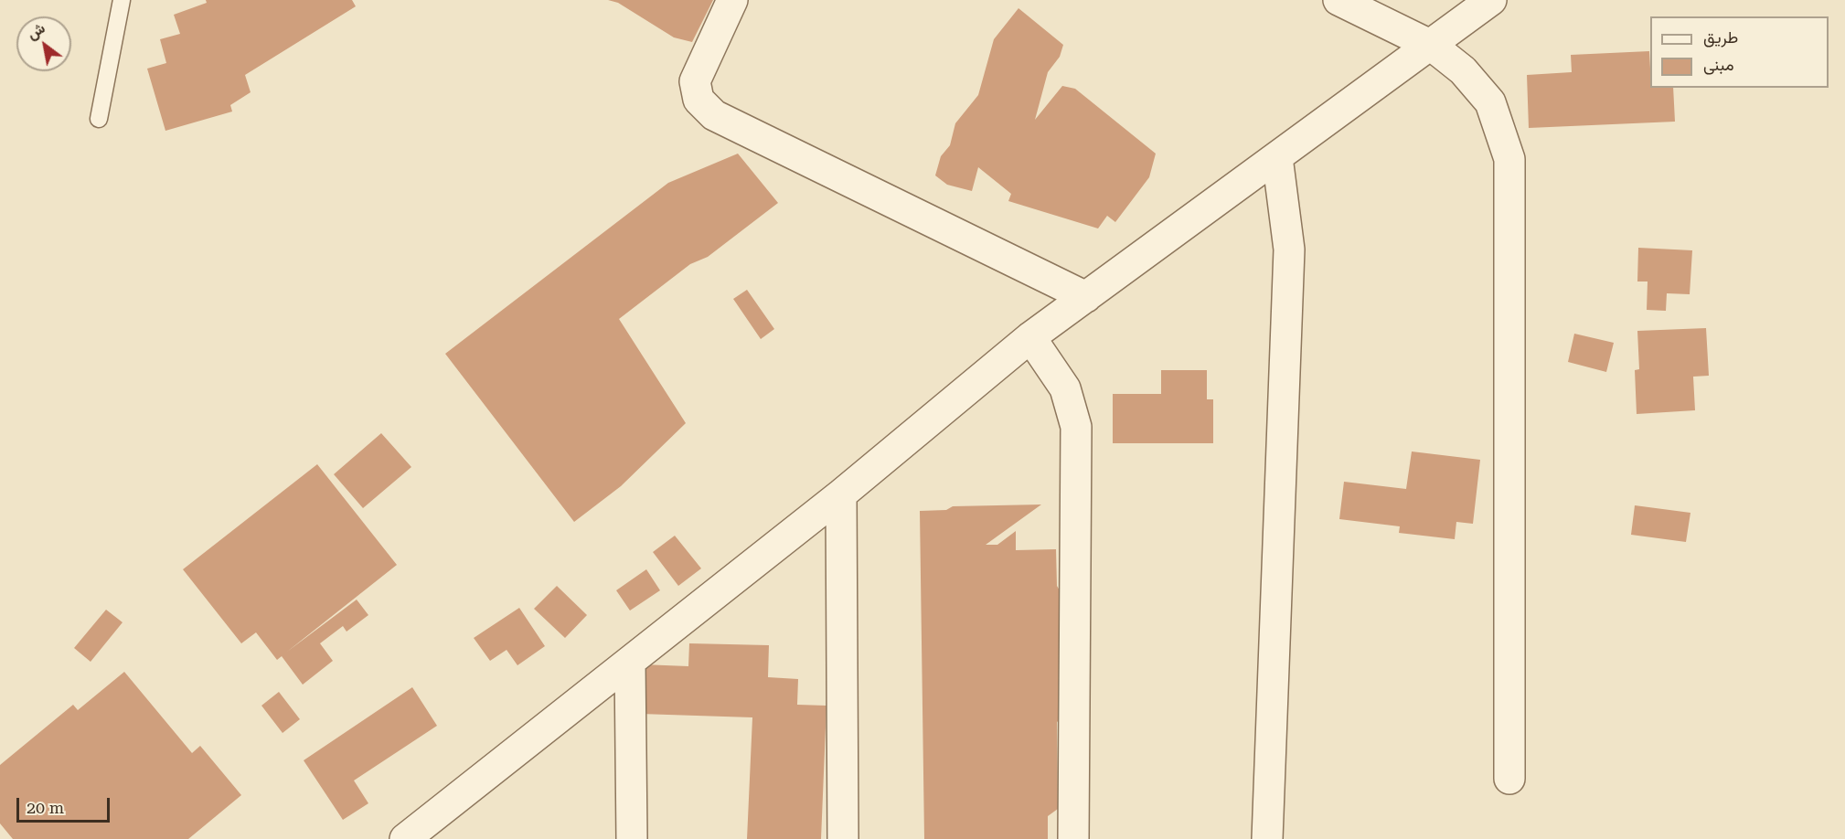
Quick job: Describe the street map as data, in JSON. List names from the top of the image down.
{
  "legend": ["طريق", "مبنى"],
  "scale_bar": "20 m",
  "north": "top left"
}
